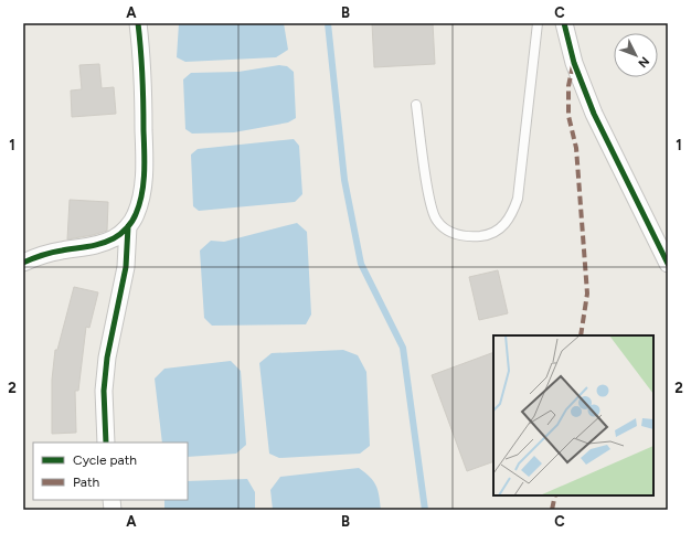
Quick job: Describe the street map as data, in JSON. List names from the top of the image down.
{
  "legend": ["Cycle path", "Path"],
  "north": "bottom right",
  "grid": {
    "columns": ["A", "B", "C"],
    "rows": ["1", "2"]
  }
}
